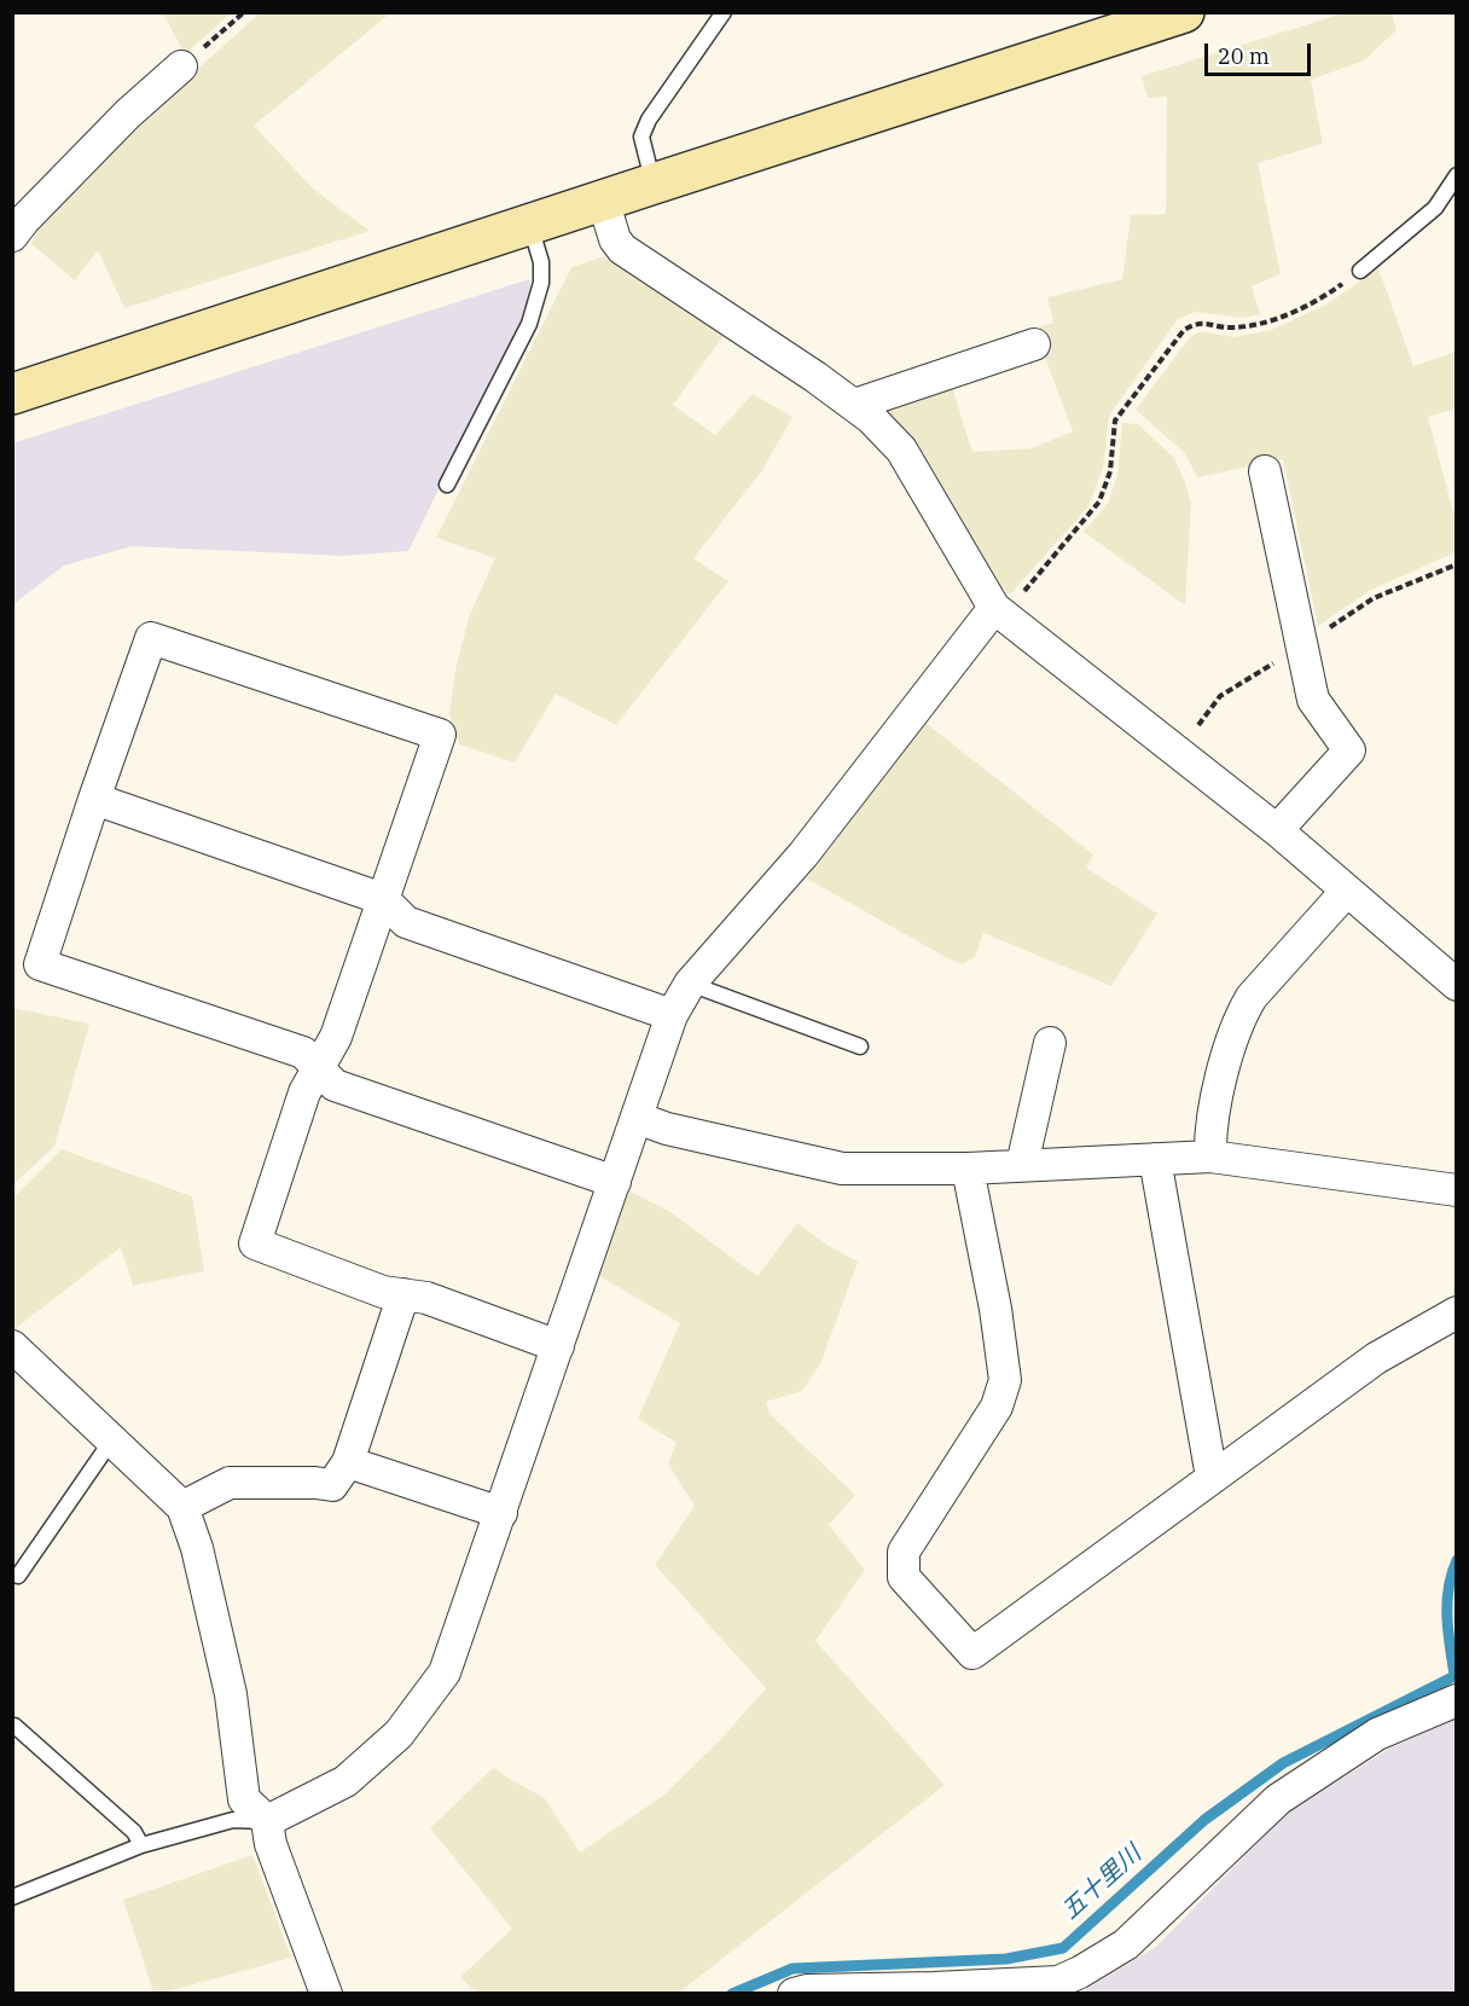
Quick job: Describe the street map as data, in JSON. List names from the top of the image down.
{
  "water": ["五十里川"],
  "scale_bar": "20 m"
}
